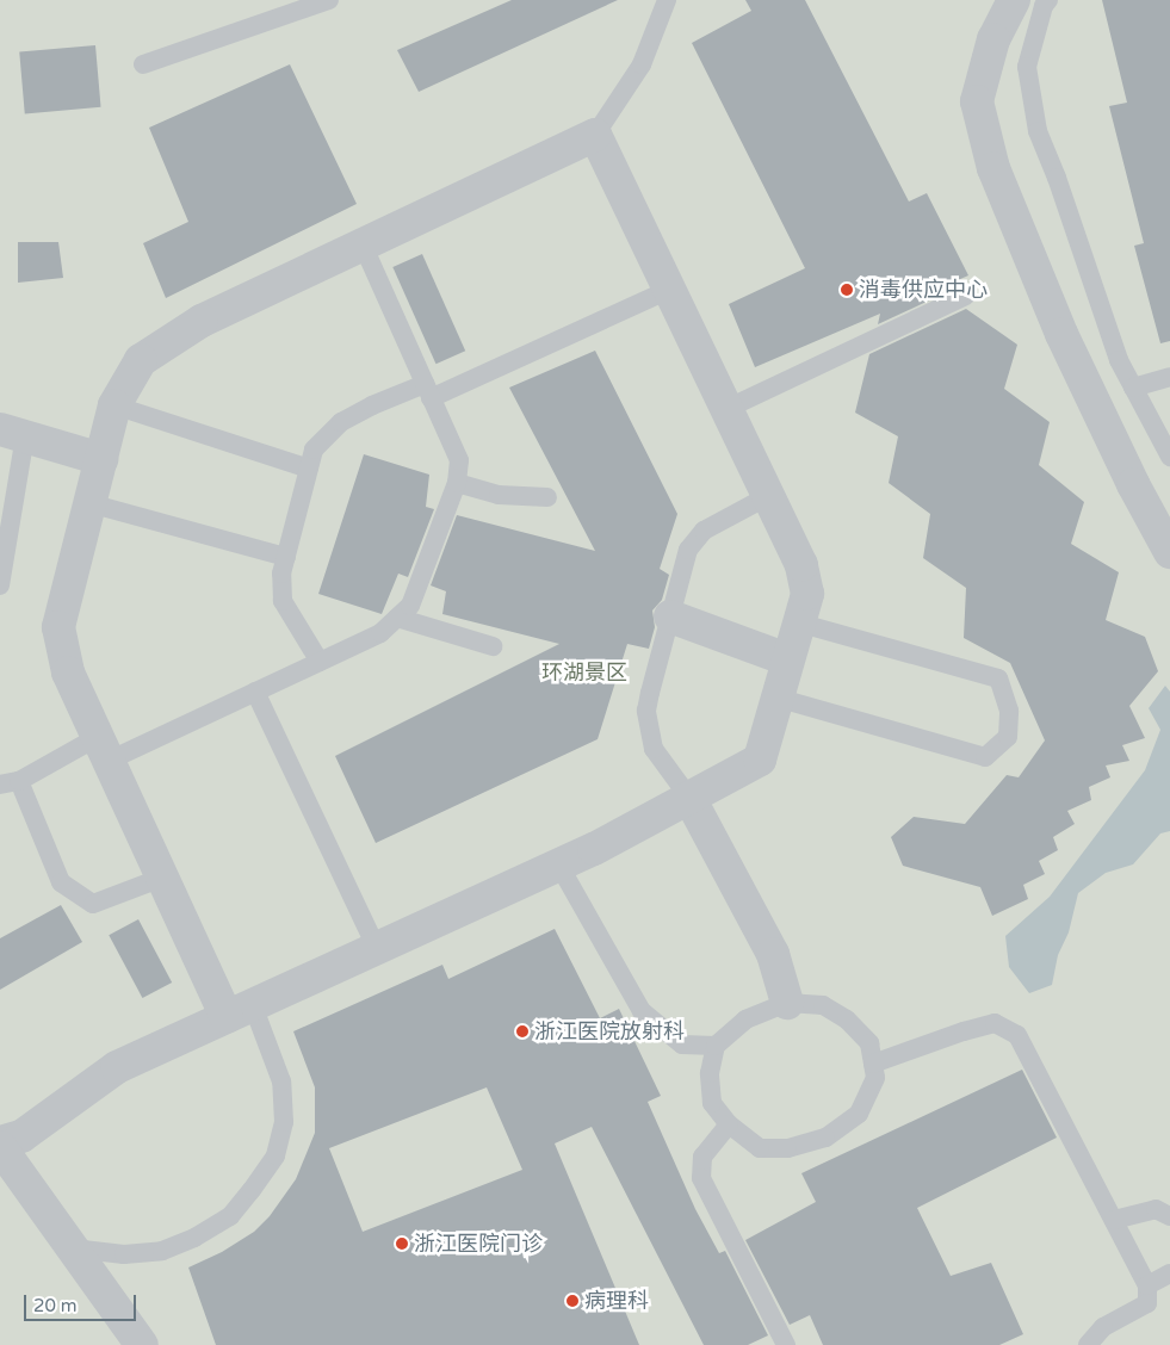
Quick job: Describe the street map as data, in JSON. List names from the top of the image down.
{
  "parks": ["环湖景区"],
  "places": [
    "消毒供应中心",
    "浙江医院放射科",
    "浙江医院门诊",
    "病理科"
  ],
  "scale_bar": "20 m"
}
